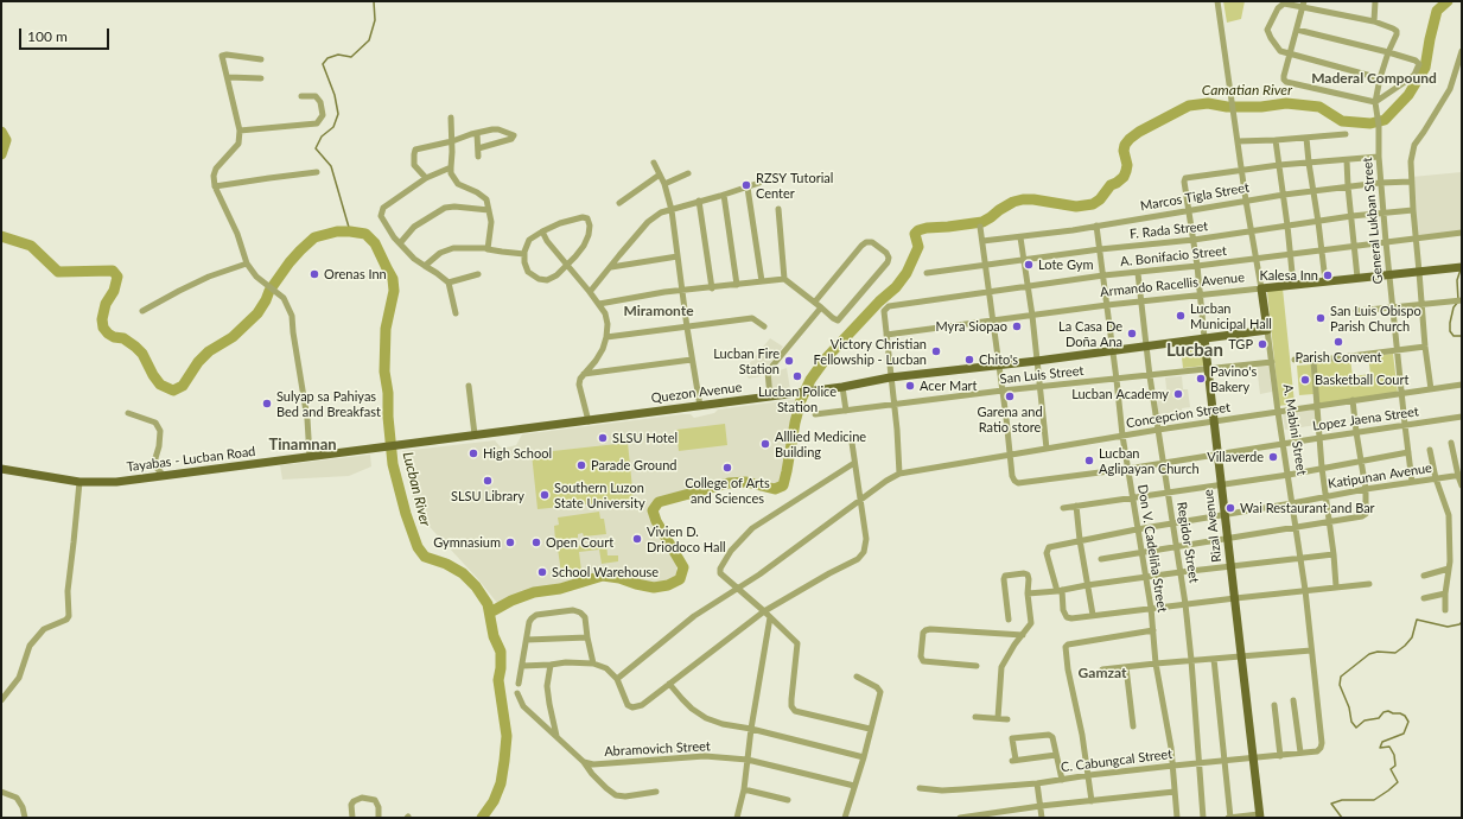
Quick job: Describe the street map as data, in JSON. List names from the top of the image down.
{
  "streets": {
    "main road": [
      "Armando Racellis Avenue",
      "Quezon Avenue",
      "A. Mabini Street",
      "Tayabas - Lucban Road",
      "Rizal Avenue"
    ],
    "street": [
      "Marcos Tigla Street",
      "General Lukban Street",
      "F. Rada Street",
      "A. Bonifacio Street",
      "San Luis Street",
      "Concepcion Street",
      "Lopez Jaena Street",
      "Katipunan Avenue",
      "Regidor Street",
      "Don V. Cadeliña Street",
      "Abramovich Street",
      "C. Cabungcal Street"
    ]
  },
  "crossings": [
    ["Marcos Tigla Street", "General Lukban Street"],
    ["Marcos Tigla Street", "A. Mabini Street"],
    ["Marcos Tigla Street", "Rizal Avenue"],
    ["Marcos Tigla Street", "Don V. Cadeliña Street"],
    ["General Lukban Street", "F. Rada Street"],
    ["General Lukban Street", "A. Bonifacio Street"],
    ["General Lukban Street", "Armando Racellis Avenue"],
    ["General Lukban Street", "Concepcion Street"],
    ["General Lukban Street", "Lopez Jaena Street"],
    ["General Lukban Street", "Katipunan Avenue"],
    ["F. Rada Street", "A. Mabini Street"],
    ["F. Rada Street", "Rizal Avenue"],
    ["F. Rada Street", "Don V. Cadeliña Street"],
    ["A. Bonifacio Street", "Armando Racellis Avenue"],
    ["A. Bonifacio Street", "A. Mabini Street"],
    ["A. Bonifacio Street", "Rizal Avenue"],
    ["A. Bonifacio Street", "Regidor Street"],
    ["A. Bonifacio Street", "Don V. Cadeliña Street"],
    ["Armando Racellis Avenue", "A. Mabini Street"],
    ["Armando Racellis Avenue", "Rizal Avenue"],
    ["Armando Racellis Avenue", "Regidor Street"],
    ["Armando Racellis Avenue", "Don V. Cadeliña Street"],
    ["San Luis Street", "A. Mabini Street"],
    ["San Luis Street", "Rizal Avenue"],
    ["San Luis Street", "Regidor Street"],
    ["San Luis Street", "Don V. Cadeliña Street"],
    ["Quezon Avenue", "A. Mabini Street"],
    ["Quezon Avenue", "Tayabas - Lucban Road"],
    ["Quezon Avenue", "Rizal Avenue"],
    ["Quezon Avenue", "Regidor Street"],
    ["Quezon Avenue", "Don V. Cadeliña Street"],
    ["Concepcion Street", "Lopez Jaena Street"],
    ["Concepcion Street", "A. Mabini Street"],
    ["Concepcion Street", "Rizal Avenue"],
    ["Concepcion Street", "Regidor Street"],
    ["Concepcion Street", "Don V. Cadeliña Street"],
    ["Lopez Jaena Street", "A. Mabini Street"],
    ["Lopez Jaena Street", "Rizal Avenue"],
    ["Lopez Jaena Street", "Regidor Street"],
    ["Lopez Jaena Street", "Don V. Cadeliña Street"],
    ["A. Mabini Street", "Katipunan Avenue"],
    ["A. Mabini Street", "Rizal Avenue"],
    ["A. Mabini Street", "C. Cabungcal Street"],
    ["Katipunan Avenue", "Rizal Avenue"],
    ["Katipunan Avenue", "Regidor Street"],
    ["Katipunan Avenue", "Don V. Cadeliña Street"],
    ["Rizal Avenue", "C. Cabungcal Street"],
    ["Regidor Street", "C. Cabungcal Street"],
    ["Don V. Cadeliña Street", "C. Cabungcal Street"]
  ],
  "districts": [
    "Maderal Compound",
    "Miramonte",
    "Lucban",
    "Tinamnan",
    "Gamzat"
  ],
  "water": ["Camatian River", "Lucban River"],
  "places": [
    "RZSY Tutorial Center",
    "Lote Gym",
    "Orenas Inn",
    "Kalesa Inn",
    "Lucban Municipal Hall",
    "San Luis Obispo Parish Church",
    "Myra Siopao",
    "La Casa De Doña Ana",
    "Parish Convent",
    "TGP",
    "Victory Christian Fellowship - Lucban",
    "Chito's",
    "Lucban Fire Station",
    "Lucban Police Station",
    "Pavino's Bakery",
    "Basketball Court",
    "Acer Mart",
    "Lucban Academy",
    "Garena and Ratio store",
    "Sulyap sa Pahiyas Bed and Breakfast",
    "SLSU Hotel",
    "Alllied Medicine Building",
    "High School",
    "Villaverde",
    "Lucban Aglipayan Church",
    "Parade Ground",
    "College of Arts and Sciences",
    "SLSU Library",
    "Southern Luzon State University",
    "Wai Restaurant and Bar",
    "Vivien D. Driodoco Hall",
    "Gymnasium",
    "Open Court",
    "School Warehouse"
  ],
  "scale_bar": "100 m"
}
